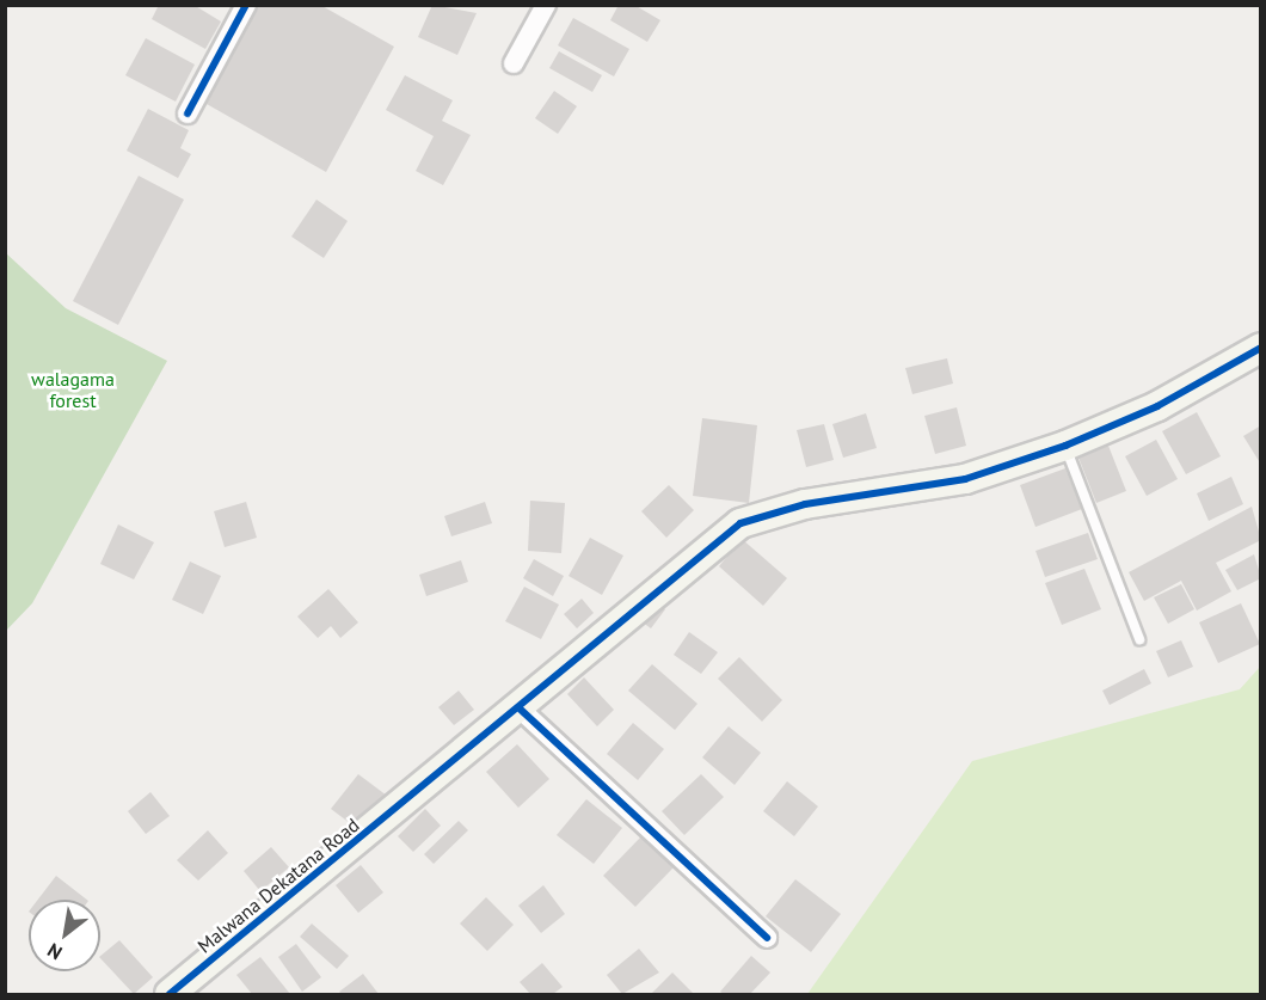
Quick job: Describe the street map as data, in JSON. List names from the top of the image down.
{
  "streets": {
    "street": ["Malwana Dekatana Road"]
  },
  "parks": ["walagama forest"],
  "north": "bottom left"
}
